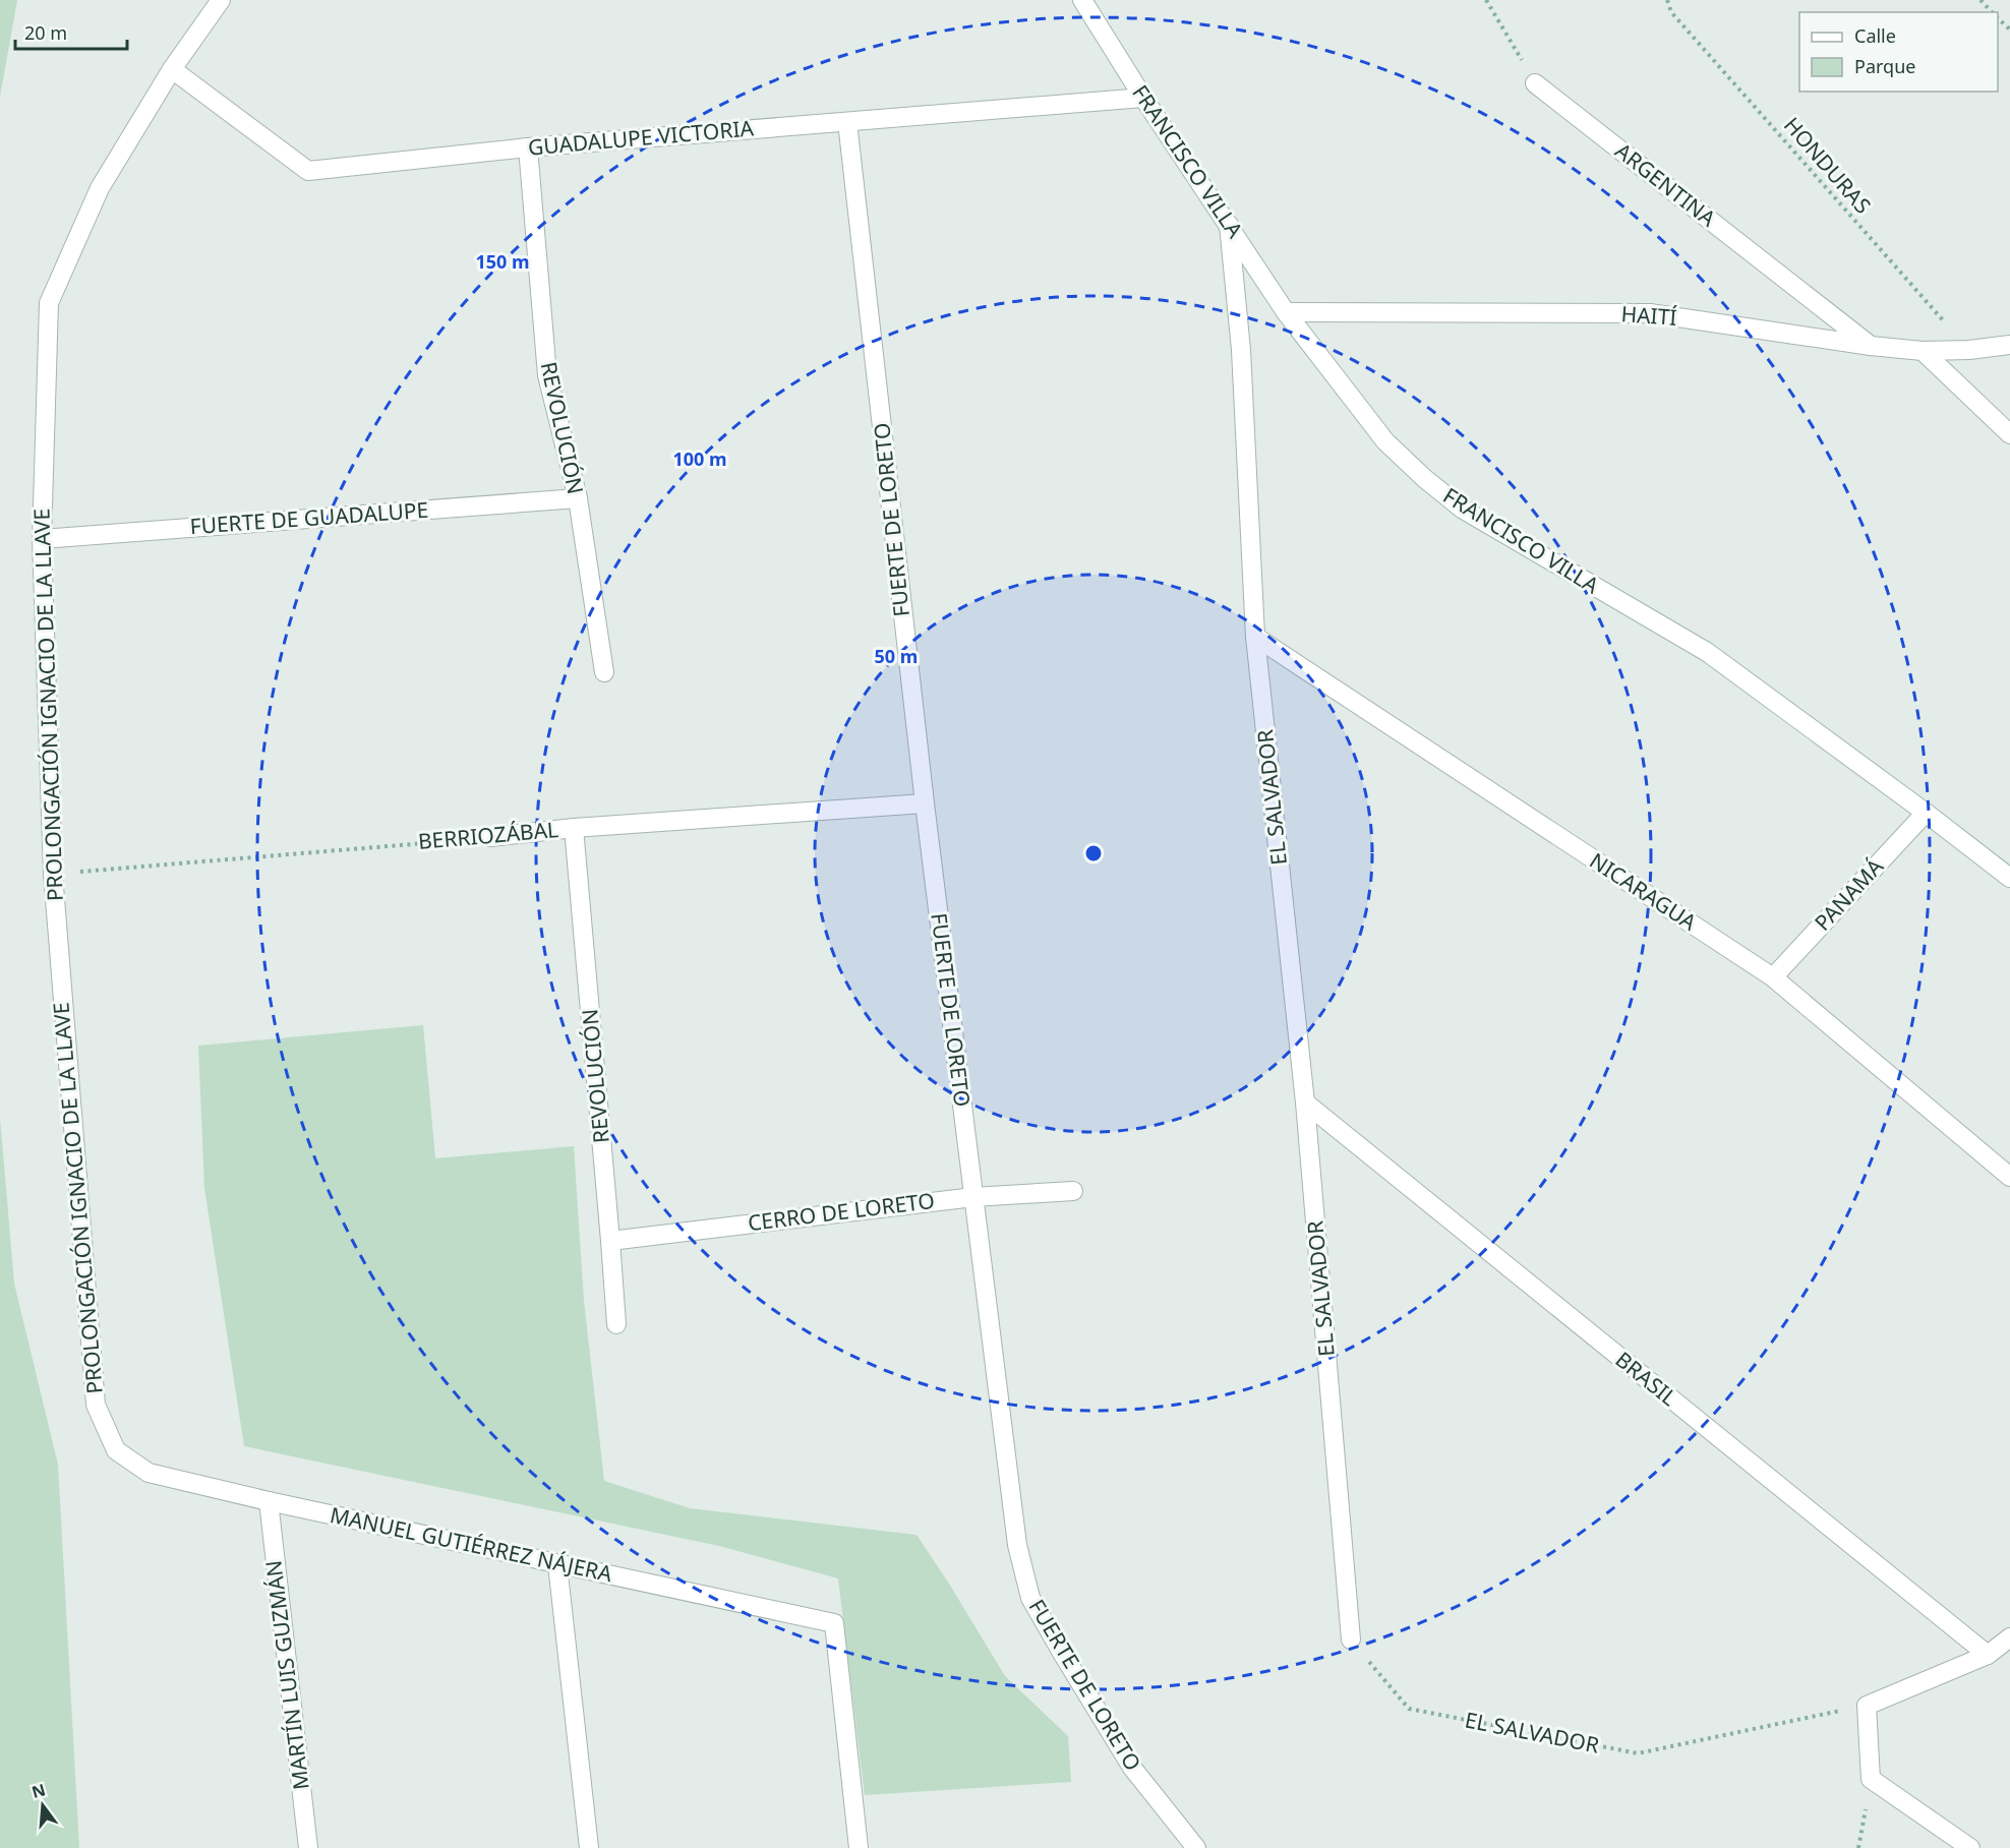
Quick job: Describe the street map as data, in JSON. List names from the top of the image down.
{
  "streets": {
    "street": [
      "GUADALUPE VICTORIA",
      "FRANCISCO VILLA",
      "ARGENTINA",
      "HAITÍ",
      "REVOLUCIÓN",
      "FUERTE DE GUADALUPE",
      "FUERTE DE LORETO",
      "PROLONGACIÓN IGNACIO DE LA LLAVE",
      "EL SALVADOR",
      "BERRIOZÁBAL",
      "NICARAGUA",
      "PANAMÁ",
      "CERRO DE LORETO",
      "BRASIL",
      "MANUEL GUTIÉRREZ NÁJERA",
      "MARTÍN LUIS GUZMÁN"
    ],
    "path": ["HONDURAS"]
  },
  "crossings": [
    ["GUADALUPE VICTORIA", "FRANCISCO VILLA"],
    ["GUADALUPE VICTORIA", "REVOLUCIÓN"],
    ["GUADALUPE VICTORIA", "FUERTE DE LORETO"],
    ["GUADALUPE VICTORIA", "PROLONGACIÓN IGNACIO DE LA LLAVE"],
    ["FRANCISCO VILLA", "HAITÍ"],
    ["FRANCISCO VILLA", "EL SALVADOR"],
    ["FRANCISCO VILLA", "PANAMÁ"],
    ["HONDURAS", "HAITÍ"],
    ["ARGENTINA", "HAITÍ"],
    ["REVOLUCIÓN", "FUERTE DE GUADALUPE"],
    ["REVOLUCIÓN", "BERRIOZÁBAL"],
    ["REVOLUCIÓN", "CERRO DE LORETO"],
    ["FUERTE DE GUADALUPE", "PROLONGACIÓN IGNACIO DE LA LLAVE"],
    ["FUERTE DE LORETO", "BERRIOZÁBAL"],
    ["FUERTE DE LORETO", "CERRO DE LORETO"],
    ["PROLONGACIÓN IGNACIO DE LA LLAVE", "BERRIOZÁBAL"],
    ["PROLONGACIÓN IGNACIO DE LA LLAVE", "MANUEL GUTIÉRREZ NÁJERA"],
    ["EL SALVADOR", "NICARAGUA"],
    ["EL SALVADOR", "BRASIL"],
    ["NICARAGUA", "PANAMÁ"],
    ["MANUEL GUTIÉRREZ NÁJERA", "MARTÍN LUIS GUZMÁN"]
  ],
  "legend": ["Calle", "Parque"],
  "scale_bar": "20 m",
  "north": "top",
  "rings": ["150 m", "100 m", "50 m"]
}
